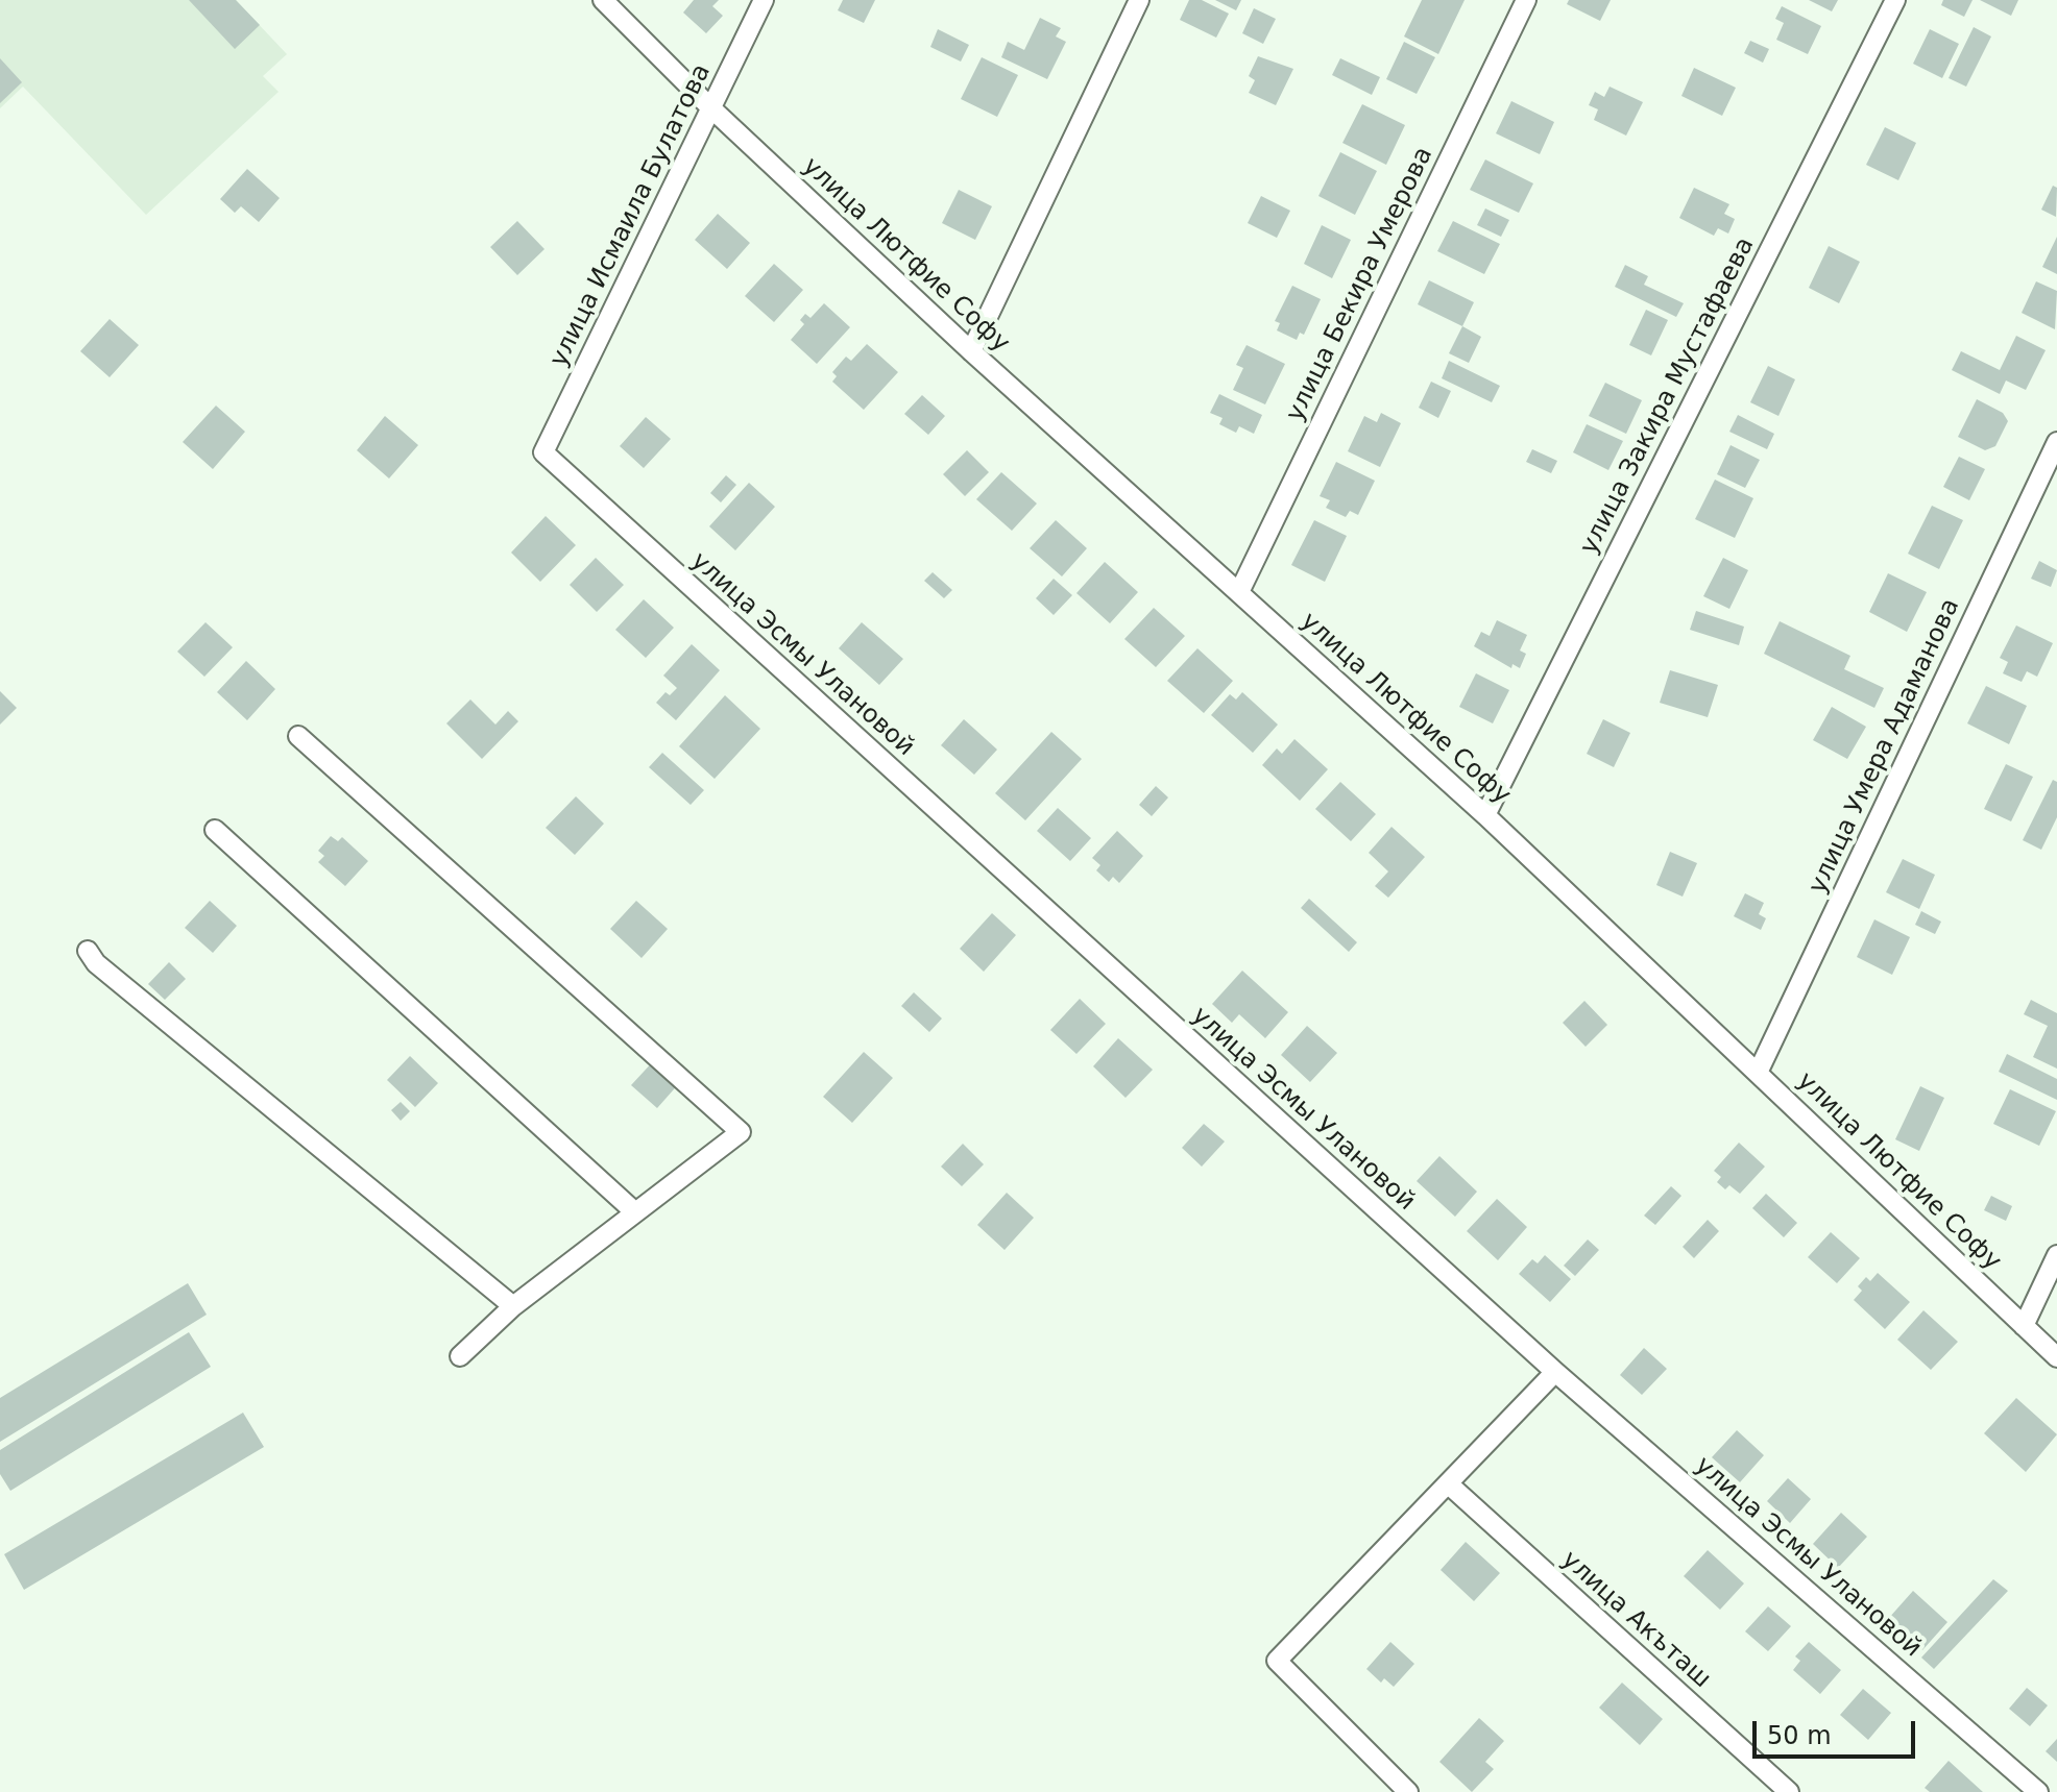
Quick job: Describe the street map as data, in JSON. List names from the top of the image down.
{
  "streets": {
    "street": [
      "улица Исмаила Булатова",
      "улица Лютфие Софу",
      "улица Бекира Умерова",
      "улица Закира Мустафаева",
      "улица Эсмы Улановой",
      "улица Умера Адаманова",
      "улица Акъташ"
    ]
  },
  "crossings": [
    ["улица Исмаила Булатова", "улица Лютфие Софу"],
    ["улица Исмаила Булатова", "улица Эсмы Улановой"],
    ["улица Лютфие Софу", "улица Бекира Умерова"],
    ["улица Лютфие Софу", "улица Закира Мустафаева"],
    ["улица Лютфие Софу", "улица Умера Адаманова"]
  ],
  "scale_bar": "50 m"
}
